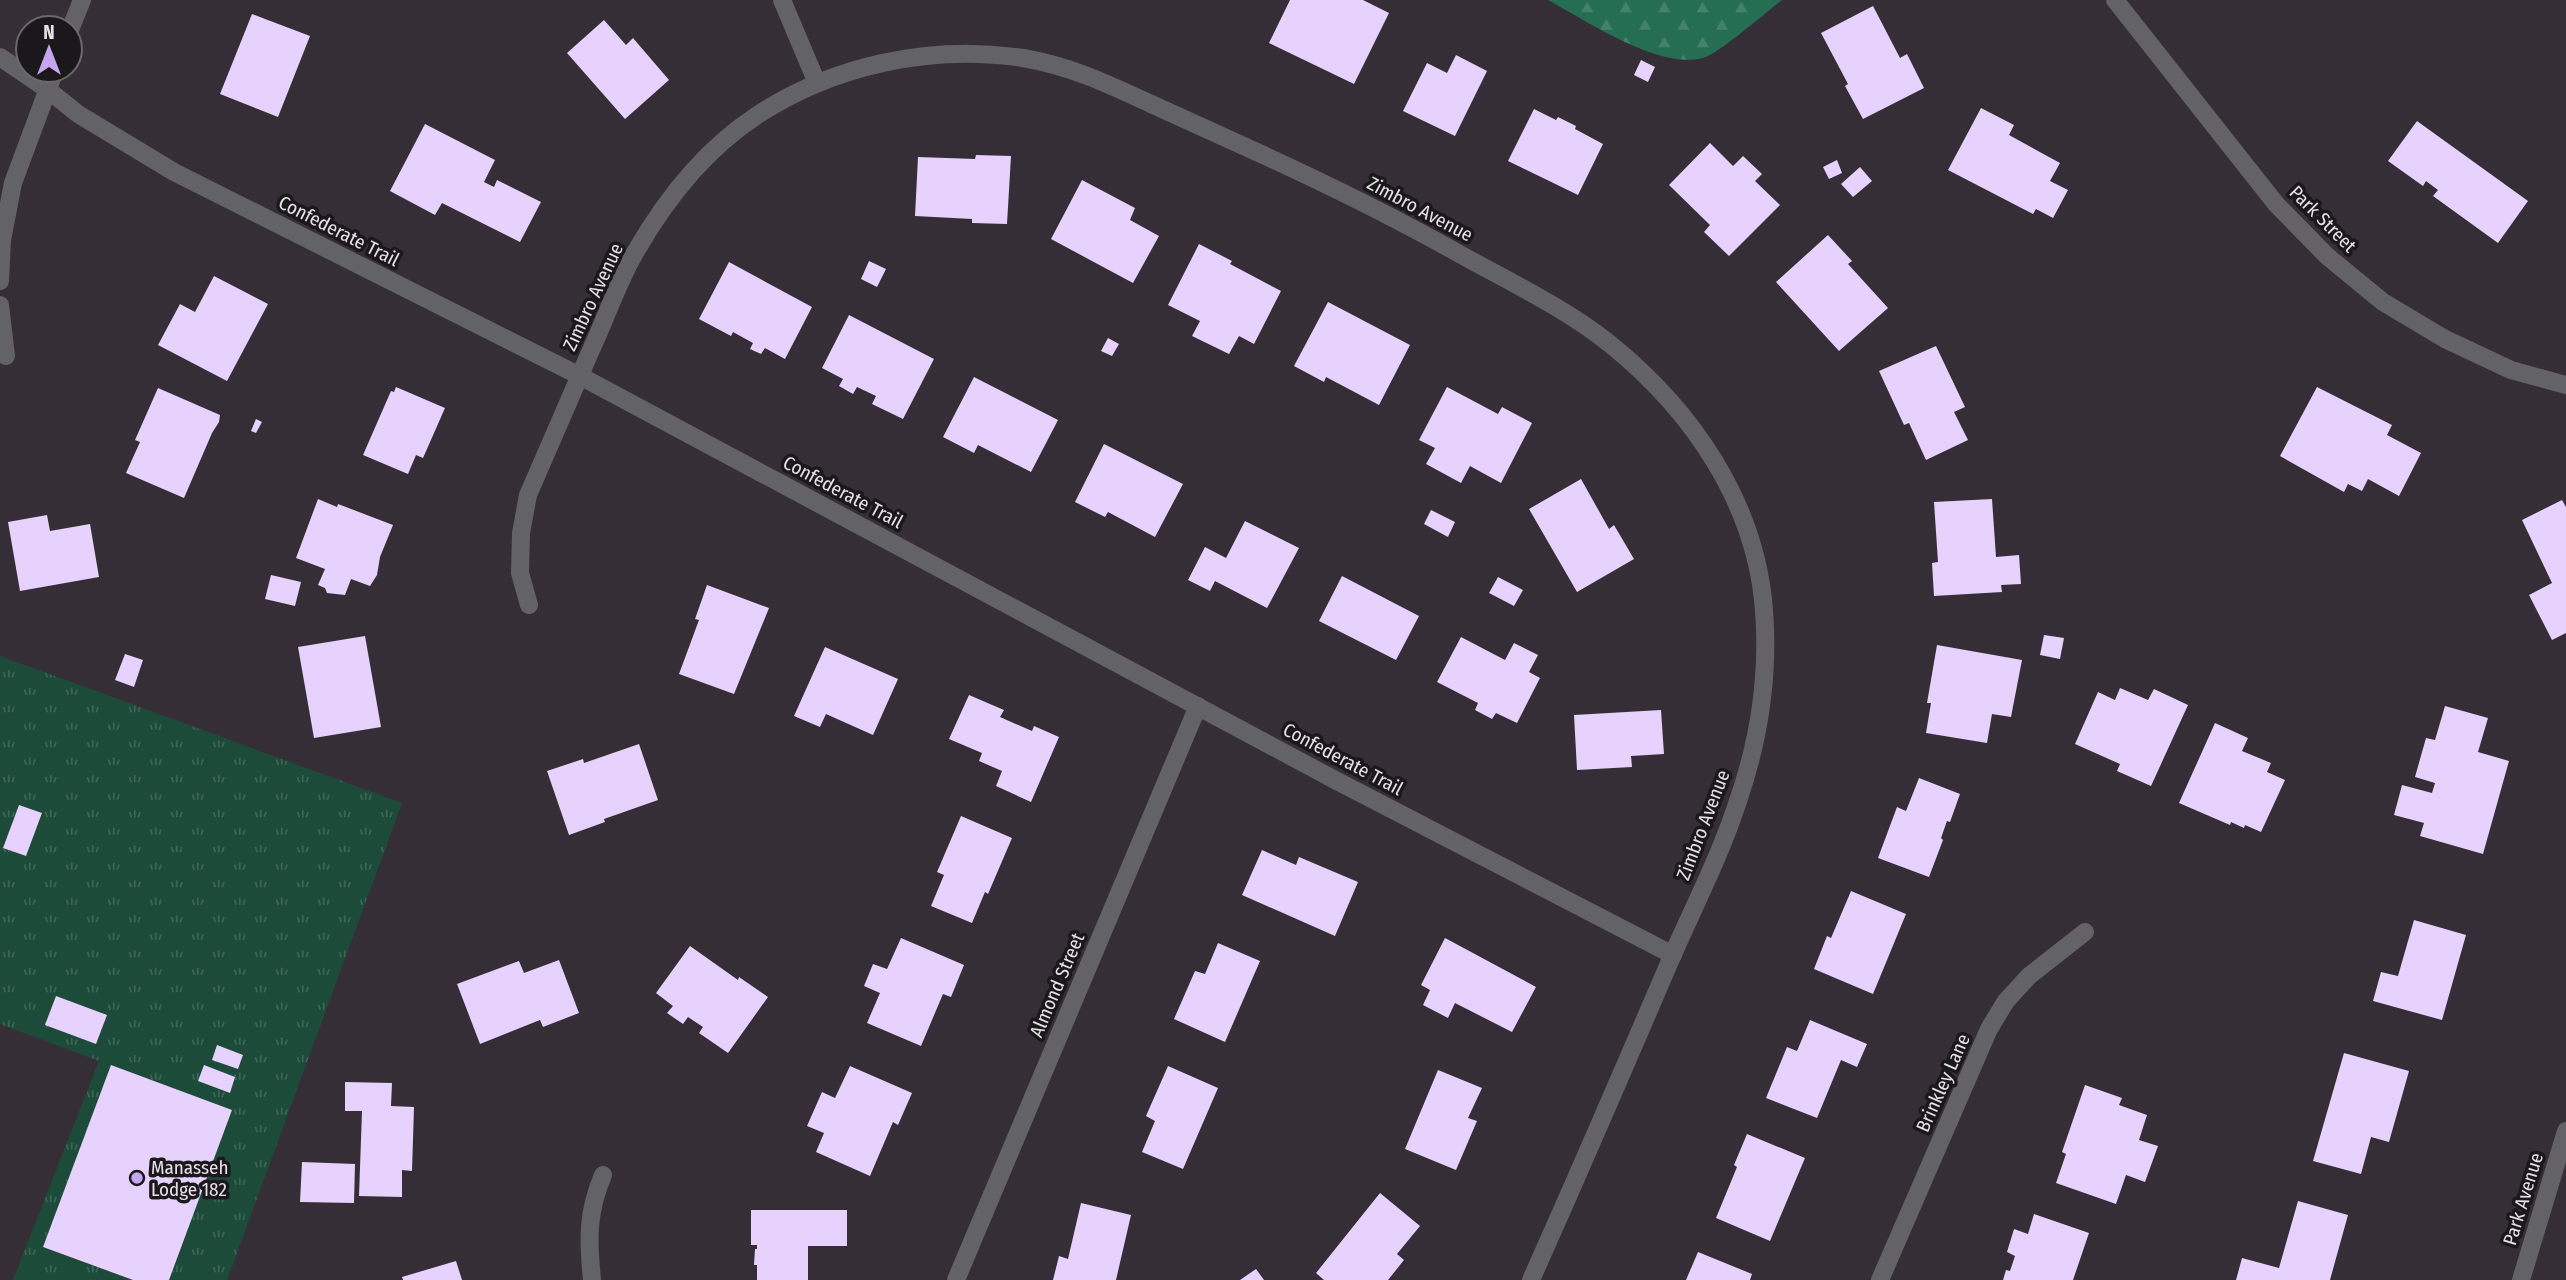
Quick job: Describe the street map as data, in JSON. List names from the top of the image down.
{
  "streets": {
    "street": [
      "Zimbro Avenue",
      "Park Street",
      "Confederate Trail",
      "Almond Street",
      "Brinkley Lane",
      "Park Avenue"
    ]
  },
  "crossings": [
    ["Zimbro Avenue", "Confederate Trail"],
    ["Confederate Trail", "Almond Street"]
  ],
  "places": ["Manasseh Lodge 182"],
  "north": "top"
}
